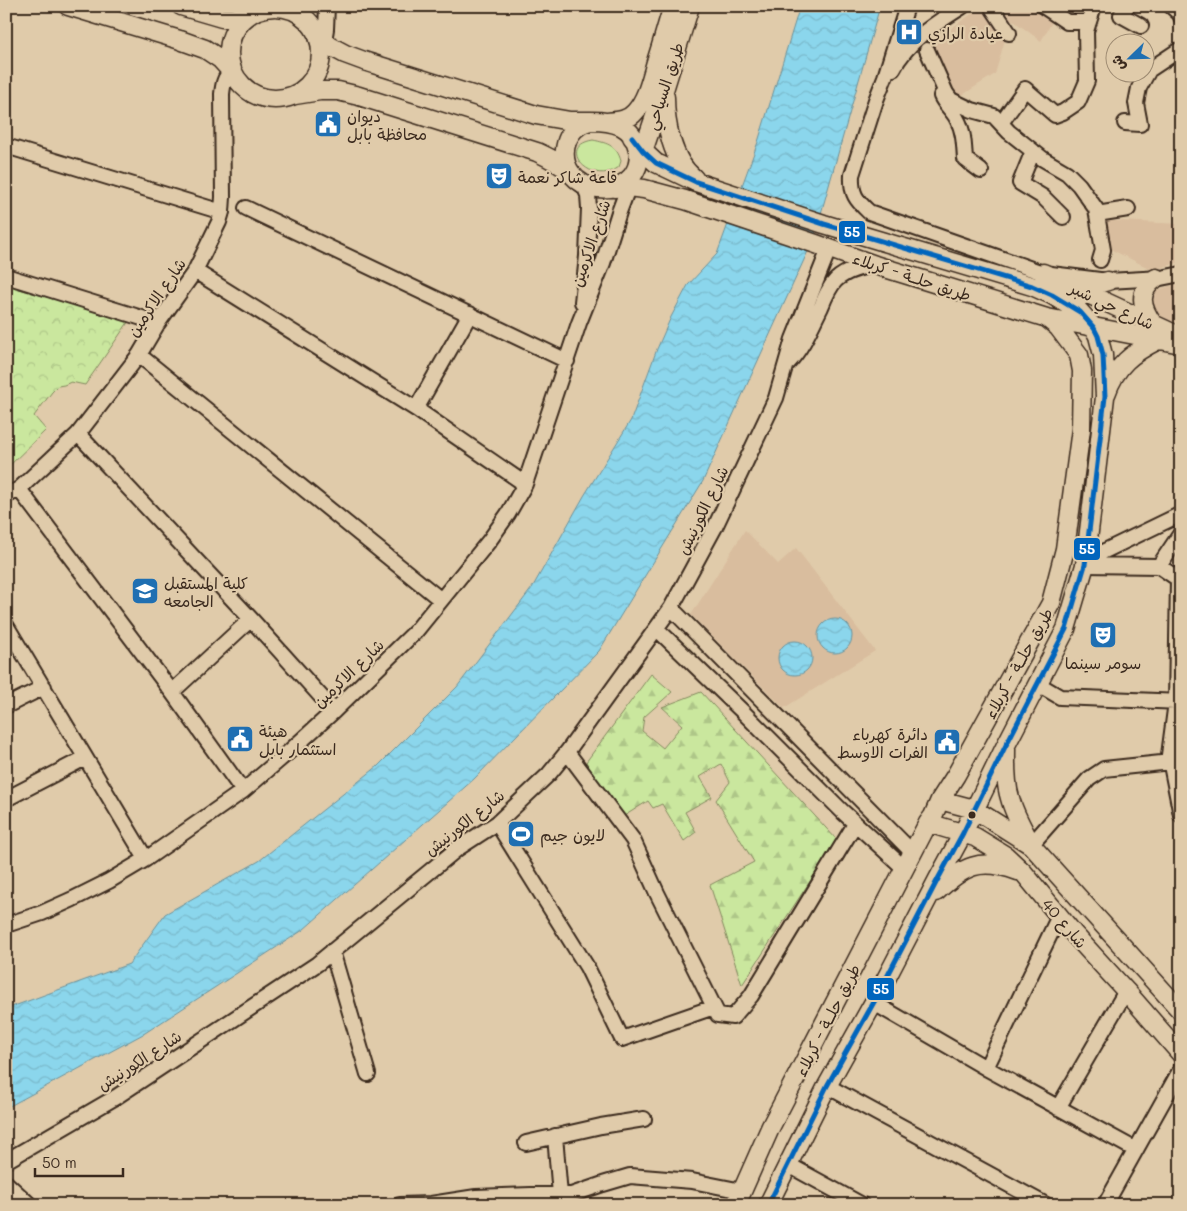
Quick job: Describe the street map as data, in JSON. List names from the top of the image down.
{
  "streets": {
    "main road": [
      "طريق السياحي",
      "طريق حلــة - كربلاء",
      "شارع حي شبر",
      "شارع 40"
    ],
    "street": ["شارع الاكرمين", "شارع الكورنيش"]
  },
  "crossings": [
    ["طريق السياحي", "شارع الاكرمين"],
    ["طريق السياحي", "طريق حلــة - كربلاء"],
    ["شارع الاكرمين", "طريق حلــة - كربلاء"],
    ["طريق حلــة - كربلاء", "شارع الكورنيش"],
    ["طريق حلــة - كربلاء", "شارع 40"]
  ],
  "places": {
    "hospital": ["عيادة الرازي"],
    "public building": ["ديوان محافظة بابل", "هيئة استثمار بابل", "دائرة كهرباء الفرات الاوسط"],
    "theatre": ["قاعة شاكر نعمة", "سومر سينما"],
    "school or university": ["كلية المستقبل الجامعه"],
    "sports": ["لايون جيم"]
  },
  "lines": ["transit line 55"],
  "scale_bar": "50 m",
  "north": "bottom left"
}
